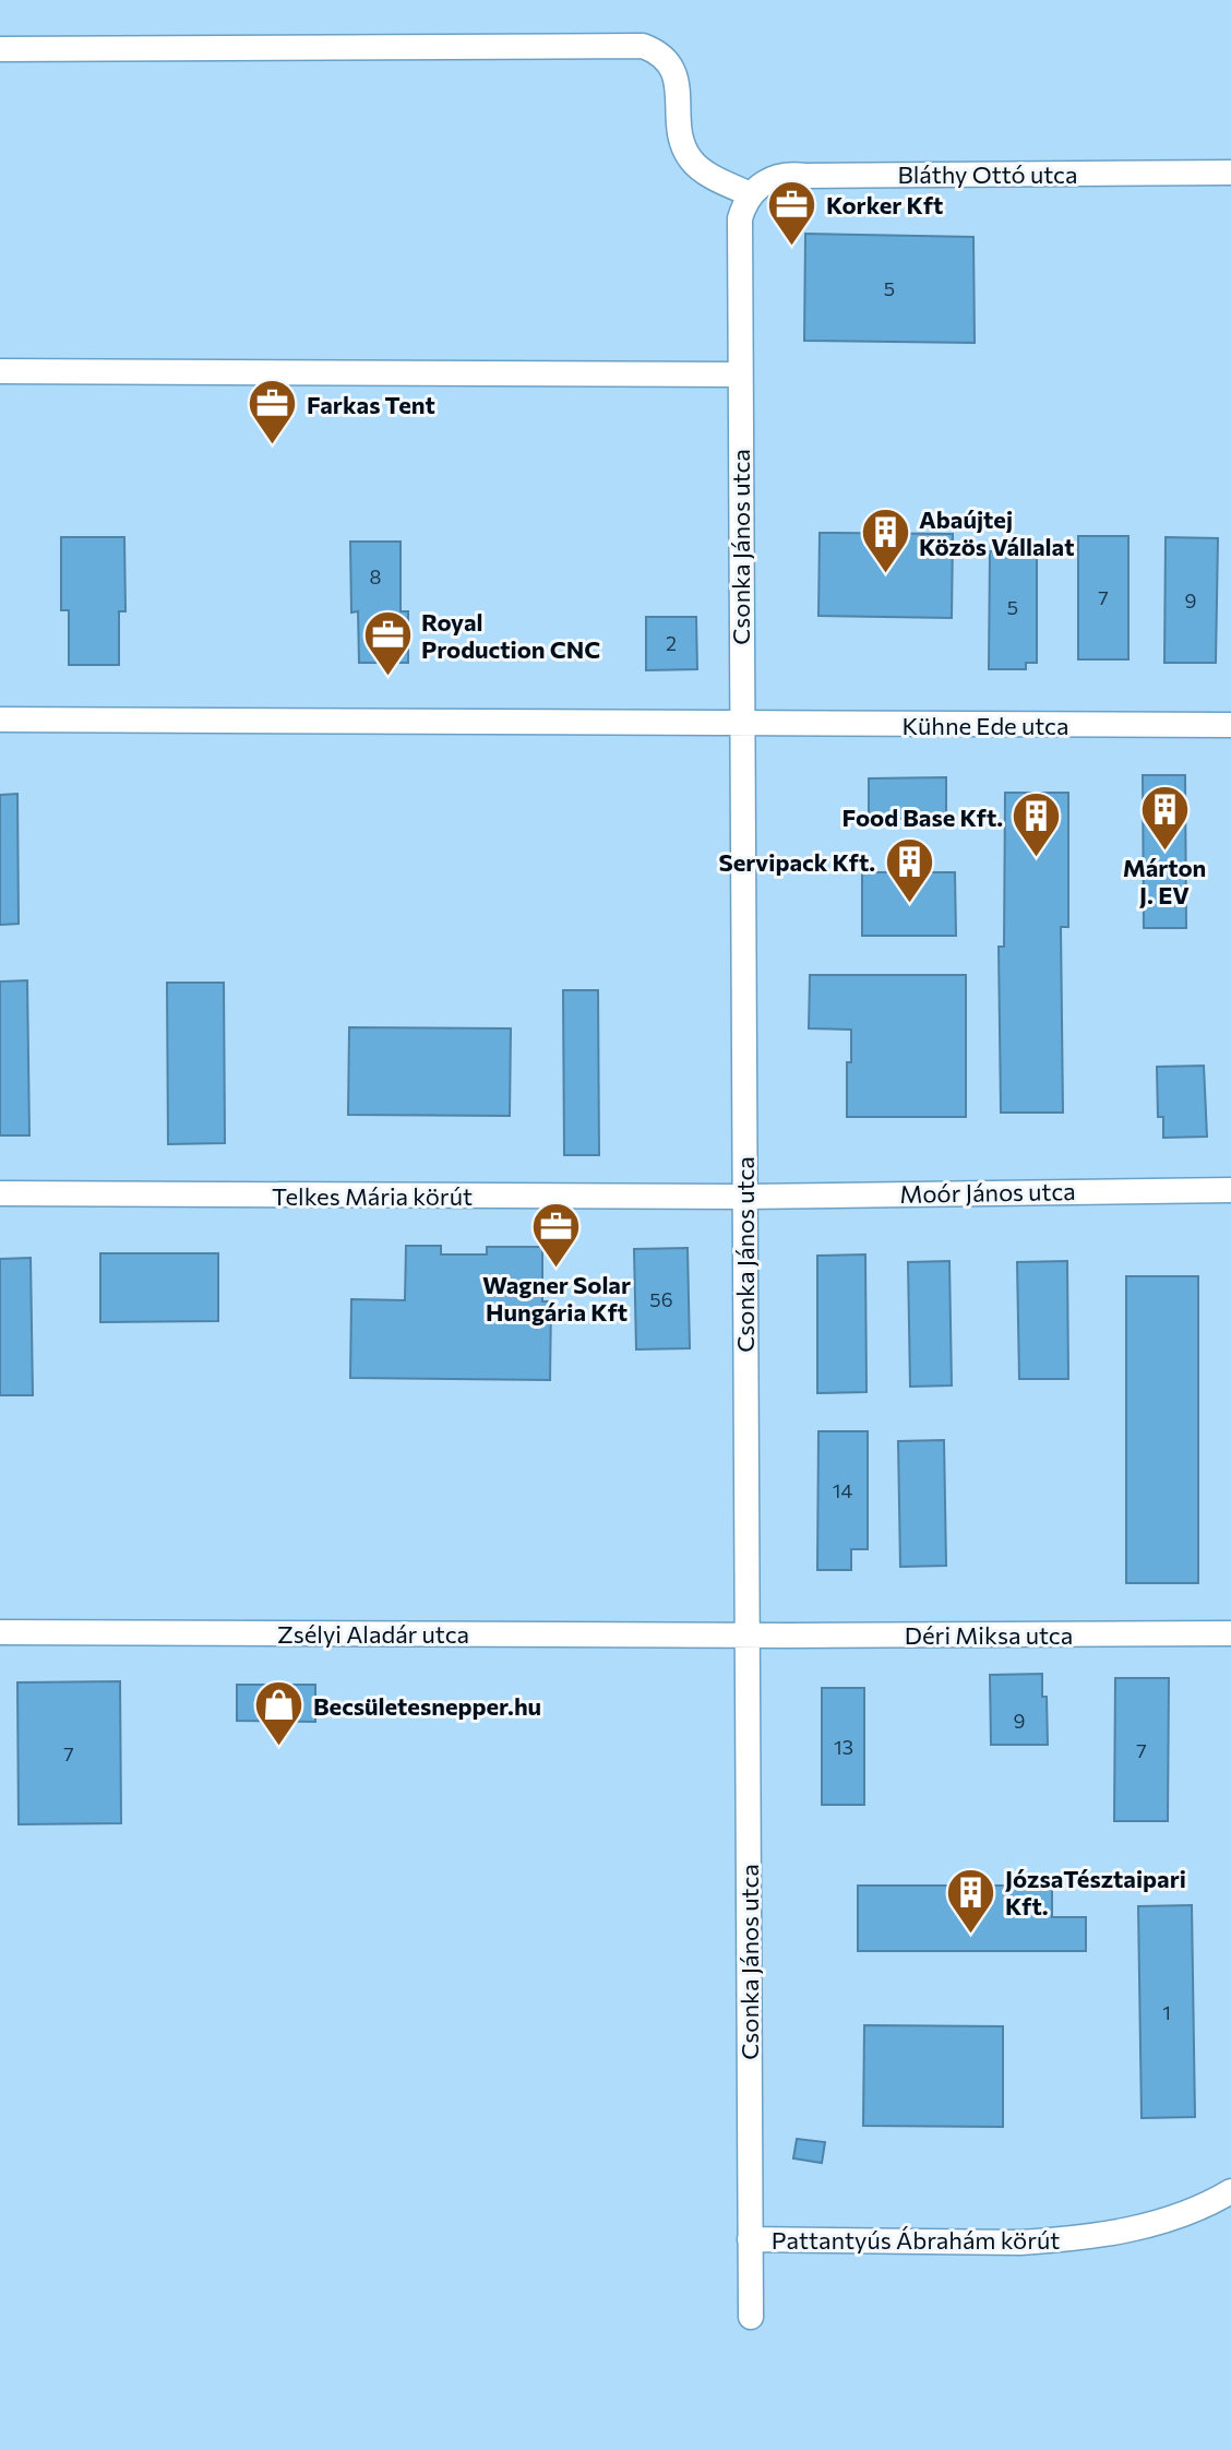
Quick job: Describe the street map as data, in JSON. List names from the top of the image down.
{
  "streets": {
    "street": [
      "Bláthy Ottó utca",
      "Csonka János utca",
      "Kühne Ede utca",
      "Moór János utca",
      "Telkes Mária körút",
      "Zsélyi Aladár utca",
      "Déri Miksa utca",
      "Pattantyús Ábrahám körút"
    ]
  },
  "crossings": [
    ["Bláthy Ottó utca", "Csonka János utca"],
    ["Csonka János utca", "Kühne Ede utca"],
    ["Csonka János utca", "Moór János utca"],
    ["Csonka János utca", "Telkes Mária körút"],
    ["Csonka János utca", "Zsélyi Aladár utca"],
    ["Csonka János utca", "Déri Miksa utca"],
    ["Csonka János utca", "Pattantyús Ábrahám körút"],
    ["Moór János utca", "Telkes Mária körút"],
    ["Zsélyi Aladár utca", "Déri Miksa utca"]
  ],
  "places": {
    "office": [
      "Korker Kft",
      "Farkas Tent",
      "Royal Production CNC",
      "Wagner Solar Hungária Kft"
    ],
    "building": [
      "Abaújtej Közös Vállalat",
      "Márton J. EV",
      "Food Base Kft.",
      "Servipack Kft.",
      "JózsaTésztaipari Kft."
    ],
    "shop": ["Becsületesnepper.hu"]
  },
  "house_numbers": [
    "5",
    "8",
    "7",
    "9",
    "5",
    "2",
    "56",
    "14",
    "9",
    "13",
    "7",
    "7",
    "1"
  ]
}
